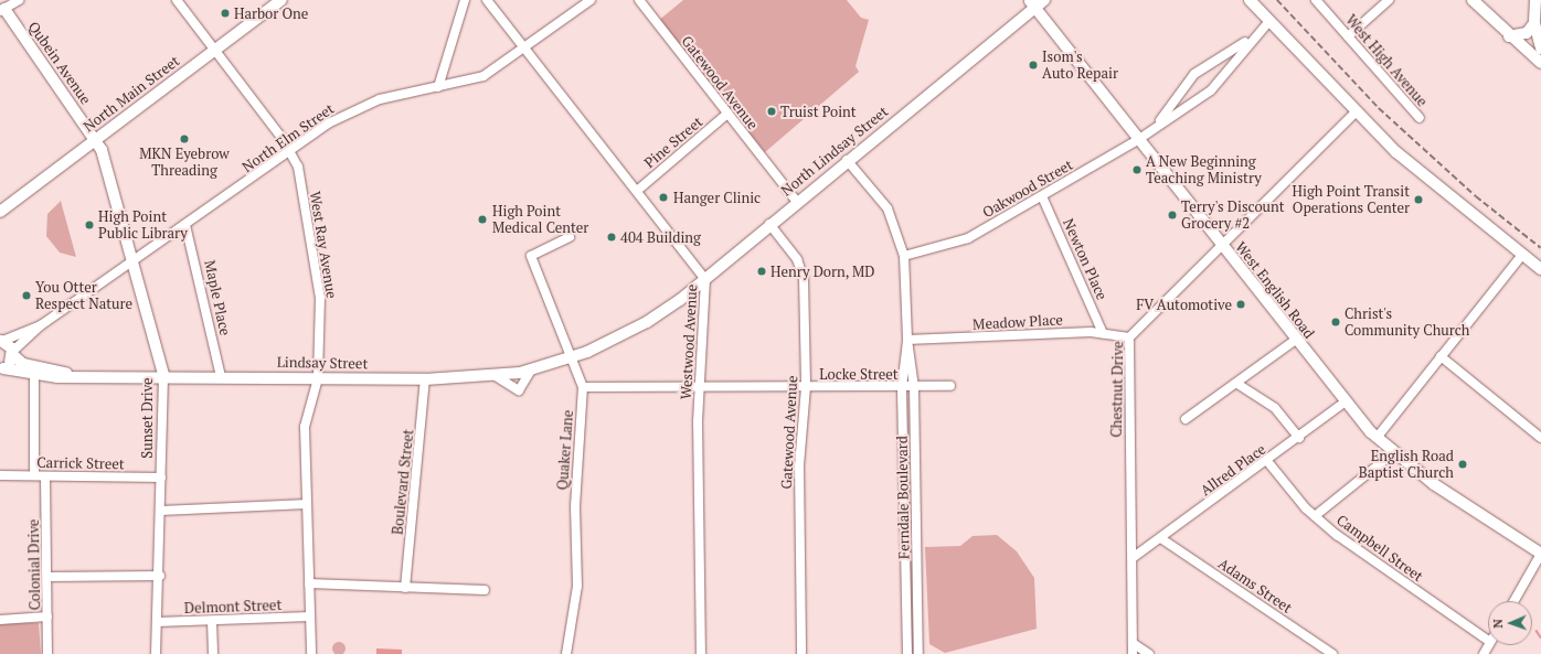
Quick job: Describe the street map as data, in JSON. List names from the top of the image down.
{
  "streets": {
    "main road": [
      "Qubein Avenue",
      "North Main Street",
      "North Lindsay Street",
      "West English Road",
      "Lindsay Street",
      "Sunset Drive"
    ],
    "street": [
      "West High Avenue",
      "Gatewood Avenue",
      "North Elm Street",
      "Pine Street",
      "Oakwood Street",
      "West Ray Avenue",
      "Newton Place",
      "Maple Place",
      "Meadow Place",
      "Westwood Avenue",
      "Locke Street",
      "Chestnut Drive",
      "Quaker Lane",
      "Carrick Street",
      "Allred Place",
      "Boulevard Street",
      "Ferndale Boulevard",
      "Campbell Street",
      "Colonial Drive",
      "Adams Street",
      "Delmont Street"
    ]
  },
  "crossings": [
    ["Qubein Avenue", "North Main Street"],
    ["Qubein Avenue", "Sunset Drive"],
    ["Gatewood Avenue", "Pine Street"],
    ["Gatewood Avenue", "North Lindsay Street"],
    ["Gatewood Avenue", "Locke Street"],
    ["North Main Street", "West Ray Avenue"],
    ["North Main Street", "Sunset Drive"],
    ["North Elm Street", "West Ray Avenue"],
    ["North Elm Street", "Maple Place"],
    ["North Elm Street", "Westwood Avenue"],
    ["North Elm Street", "Sunset Drive"],
    ["Pine Street", "Westwood Avenue"],
    ["North Lindsay Street", "West English Road"],
    ["North Lindsay Street", "Westwood Avenue"],
    ["North Lindsay Street", "Lindsay Street"],
    ["North Lindsay Street", "Quaker Lane"],
    ["North Lindsay Street", "Ferndale Boulevard"],
    ["Oakwood Street", "Newton Place"],
    ["Oakwood Street", "West English Road"],
    ["Oakwood Street", "Ferndale Boulevard"],
    ["West Ray Avenue", "Lindsay Street"],
    ["West Ray Avenue", "Delmont Street"],
    ["Newton Place", "Meadow Place"],
    ["West English Road", "Chestnut Drive"],
    ["West English Road", "Allred Place"],
    ["Maple Place", "Lindsay Street"],
    ["Meadow Place", "Chestnut Drive"],
    ["Meadow Place", "Ferndale Boulevard"],
    ["Westwood Avenue", "Locke Street"],
    ["Lindsay Street", "Sunset Drive"],
    ["Lindsay Street", "Quaker Lane"],
    ["Lindsay Street", "Boulevard Street"],
    ["Locke Street", "Quaker Lane"],
    ["Locke Street", "Ferndale Boulevard"],
    ["Chestnut Drive", "Allred Place"],
    ["Sunset Drive", "Carrick Street"],
    ["Sunset Drive", "Delmont Street"],
    ["Carrick Street", "Colonial Drive"],
    ["Allred Place", "Campbell Street"],
    ["Allred Place", "Adams Street"]
  ],
  "places": [
    "Harbor One",
    "Isom's Auto Repair",
    "Truist Point",
    "MKN Eyebrow Threading",
    "A New Beginning Teaching Ministry",
    "Hanger Clinic",
    "High Point Transit Operations Center",
    "Terry's Discount Grocery #2",
    "High Point Medical Center",
    "High Point Public Library",
    "404 Building",
    "Henry Dorn, MD",
    "You Otter Respect Nature",
    "FV Automotive",
    "Christ's Community Church",
    "English Road Baptist Church"
  ],
  "north": "left"
}
